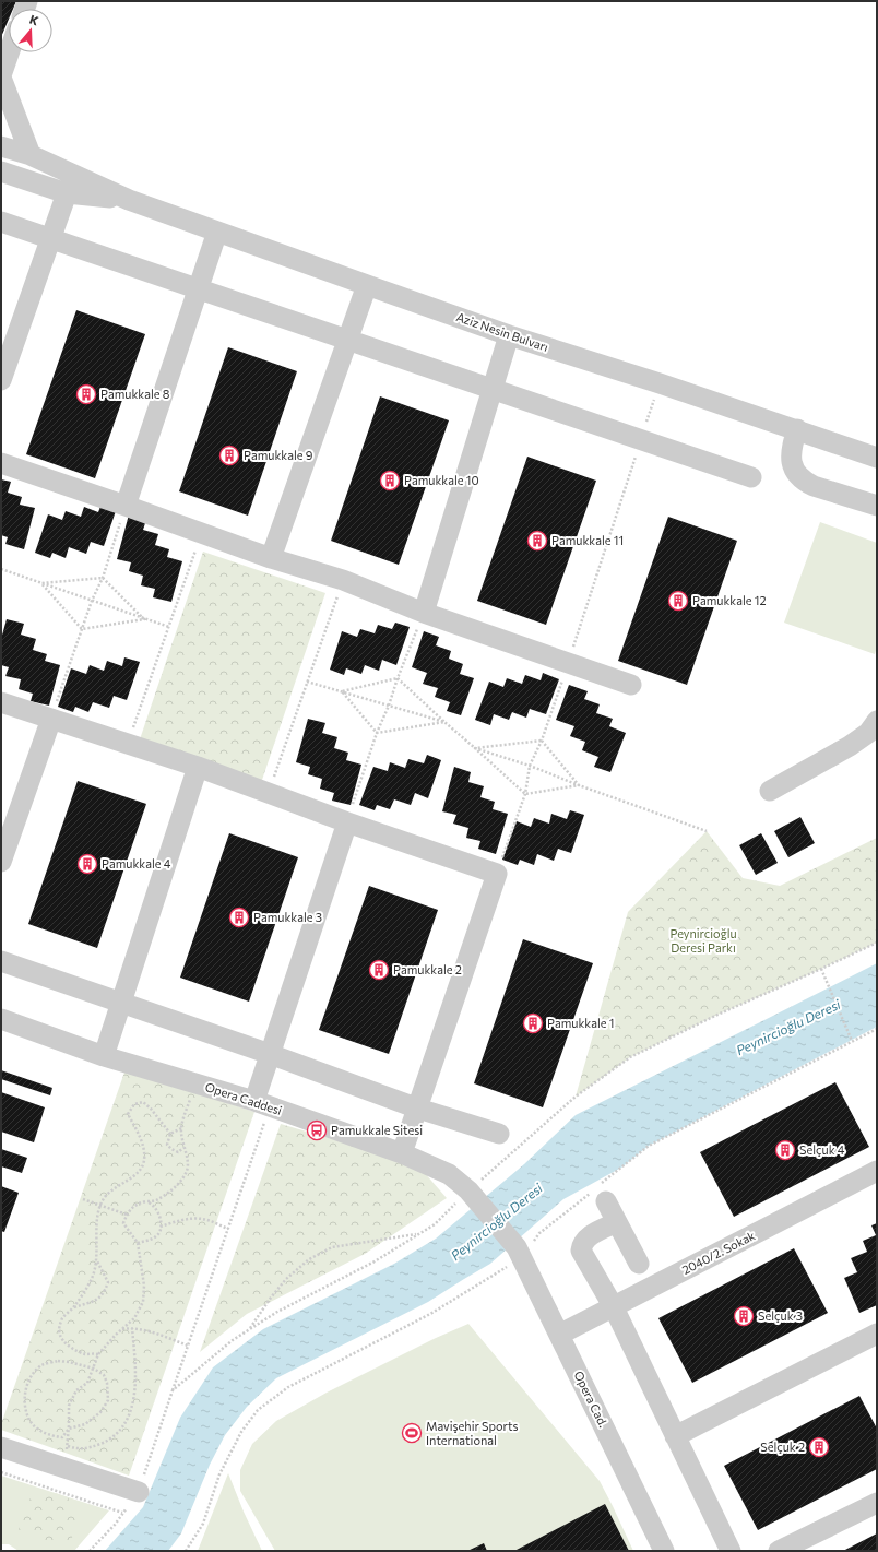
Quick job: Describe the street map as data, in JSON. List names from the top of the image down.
{
  "streets": {
    "street": [
      "Aziz Nesin Bulvarı",
      "Opera Caddesi",
      "2040/2. Sokak",
      "Opera Cad."
    ]
  },
  "crossings": [
    ["Opera Caddesi", "Opera Cad."],
    ["2040/2. Sokak", "Opera Cad."]
  ],
  "water": ["Peynircioğlu Deresi"],
  "parks": ["Peynircioğlu Deresi Parkı"],
  "places": {
    "building": [
      "Pamukkale 8",
      "Pamukkale 9",
      "Pamukkale 10",
      "Pamukkale 11",
      "Pamukkale 12",
      "Pamukkale 4",
      "Pamukkale 3",
      "Pamukkale 2",
      "Pamukkale 1",
      "Selçuk 4",
      "Selçuk 3",
      "Selçuk 2"
    ],
    "bus stop": ["Pamukkale Sitesi"],
    "sports": ["Mavişehir Sports International"]
  },
  "north": "top"
}
